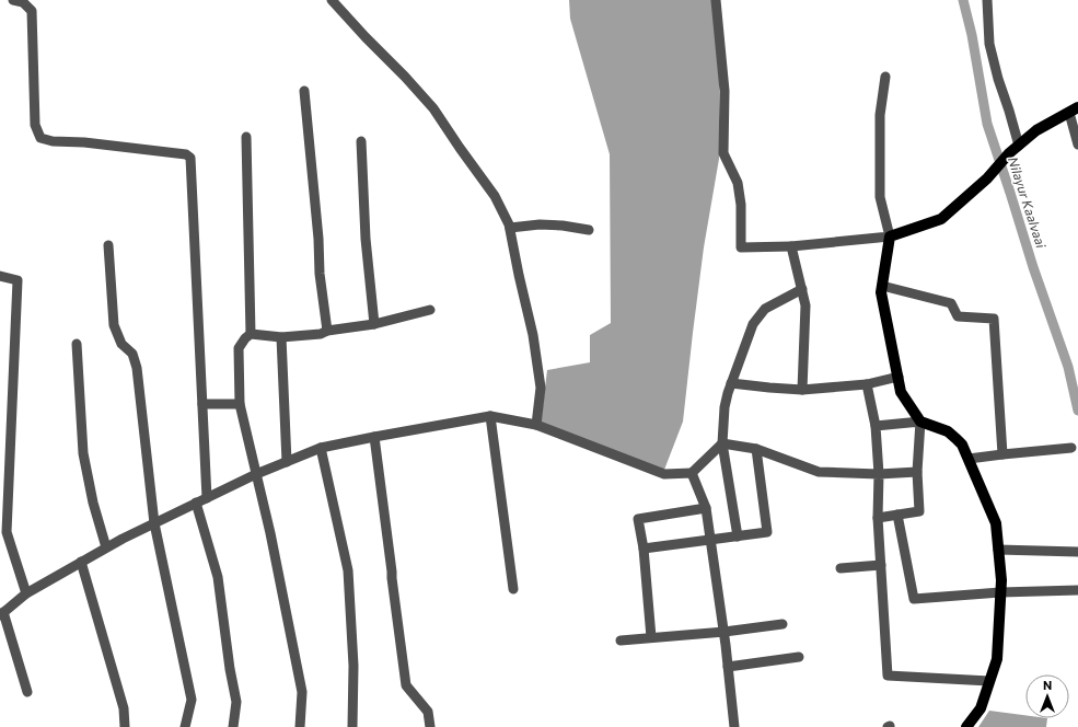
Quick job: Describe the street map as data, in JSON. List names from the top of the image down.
{
  "water": ["Nilayur Kaalvaai"],
  "north": "top"
}
